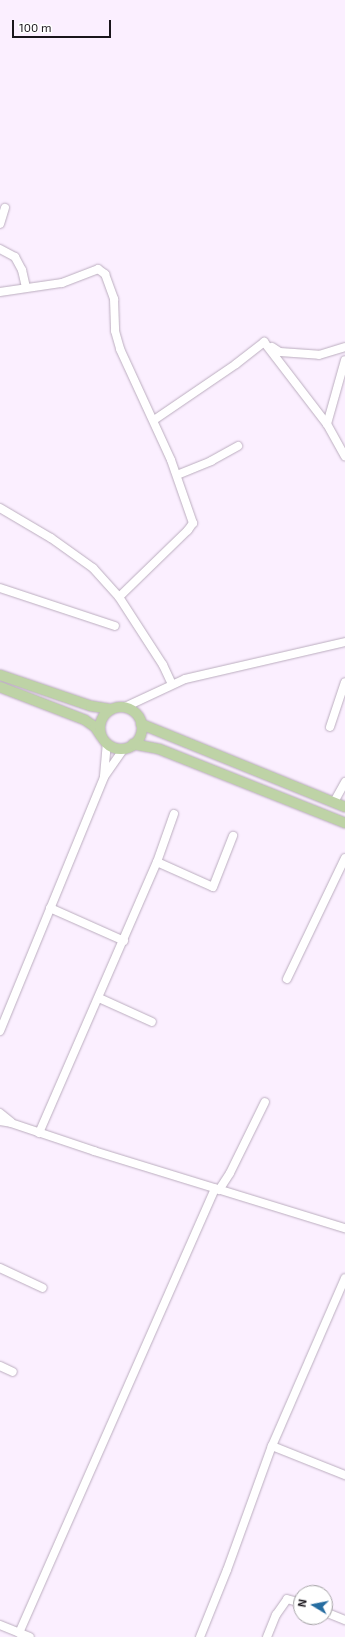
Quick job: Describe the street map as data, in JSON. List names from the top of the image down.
{
  "scale_bar": "100 m",
  "north": "left"
}
